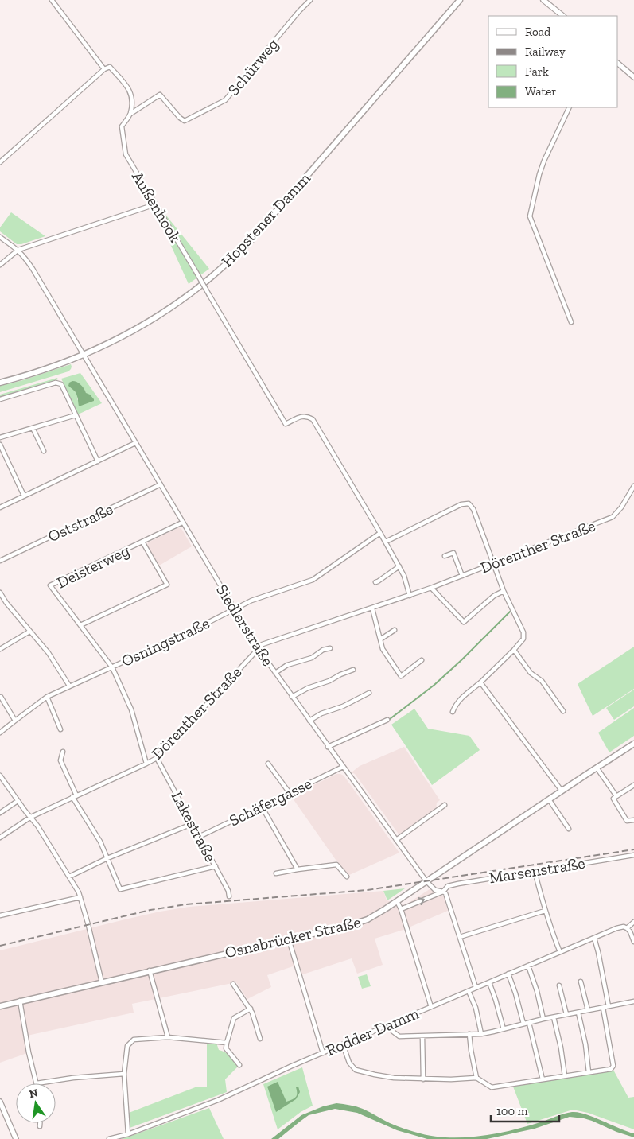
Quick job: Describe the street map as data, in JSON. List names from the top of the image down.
{
  "streets": {
    "main road": ["Hopstener Damm", "Osnabrücker Straße"],
    "street": [
      "Schürweg",
      "Außenhook",
      "Oststraße",
      "Dörenther Straße",
      "Deisterweg",
      "Siedlerstraße",
      "Osningstraße",
      "Schäfergasse",
      "Lakestraße",
      "Marsenstraße",
      "Rodder Damm"
    ]
  },
  "crossings": [
    ["Schürweg", "Außenhook"],
    ["Außenhook", "Osningstraße"],
    ["Hopstener Damm", "Siedlerstraße"],
    ["Oststraße", "Siedlerstraße"],
    ["Dörenther Straße", "Siedlerstraße"],
    ["Dörenther Straße", "Lakestraße"],
    ["Deisterweg", "Siedlerstraße"],
    ["Deisterweg", "Osningstraße"],
    ["Siedlerstraße", "Osningstraße"],
    ["Siedlerstraße", "Schäfergasse"],
    ["Siedlerstraße", "Osnabrücker Straße"],
    ["Schäfergasse", "Lakestraße"]
  ],
  "legend": [
    "Road",
    "Railway",
    "Park",
    "Water"
  ],
  "scale_bar": "100 m",
  "north": "top"
}
